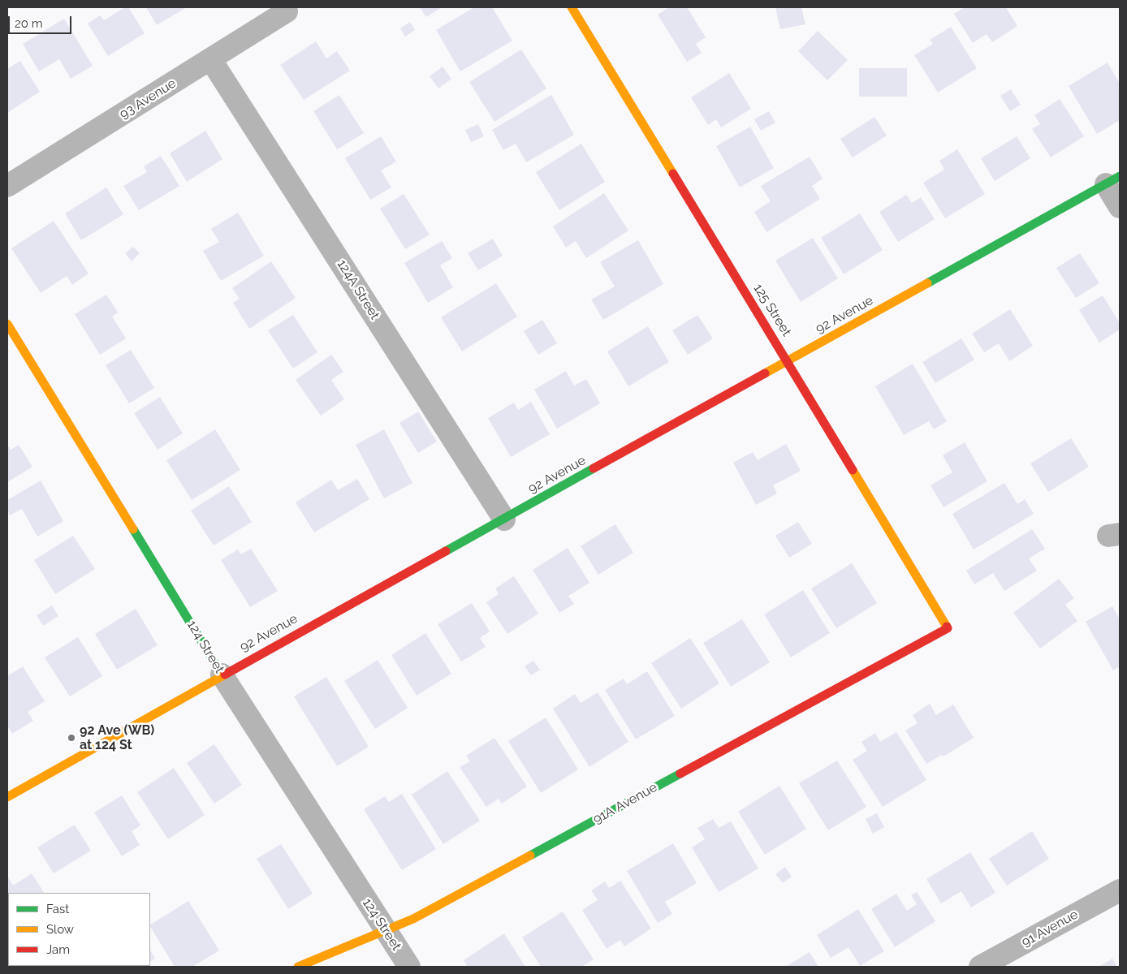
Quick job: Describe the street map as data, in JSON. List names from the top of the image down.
{
  "streets": {
    "street": [
      "93 Avenue",
      "124A Street",
      "125 Street",
      "92 Avenue",
      "124 Street",
      "91A Avenue",
      "91 Avenue"
    ]
  },
  "crossings": [
    ["93 Avenue", "124A Street"],
    ["124A Street", "92 Avenue"],
    ["125 Street", "92 Avenue"],
    ["125 Street", "91A Avenue"],
    ["92 Avenue", "124 Street"],
    ["124 Street", "91A Avenue"]
  ],
  "places": ["92 Ave (WB) at 124 St"],
  "legend": ["Fast", "Slow", "Jam"],
  "scale_bar": "20 m"
}
